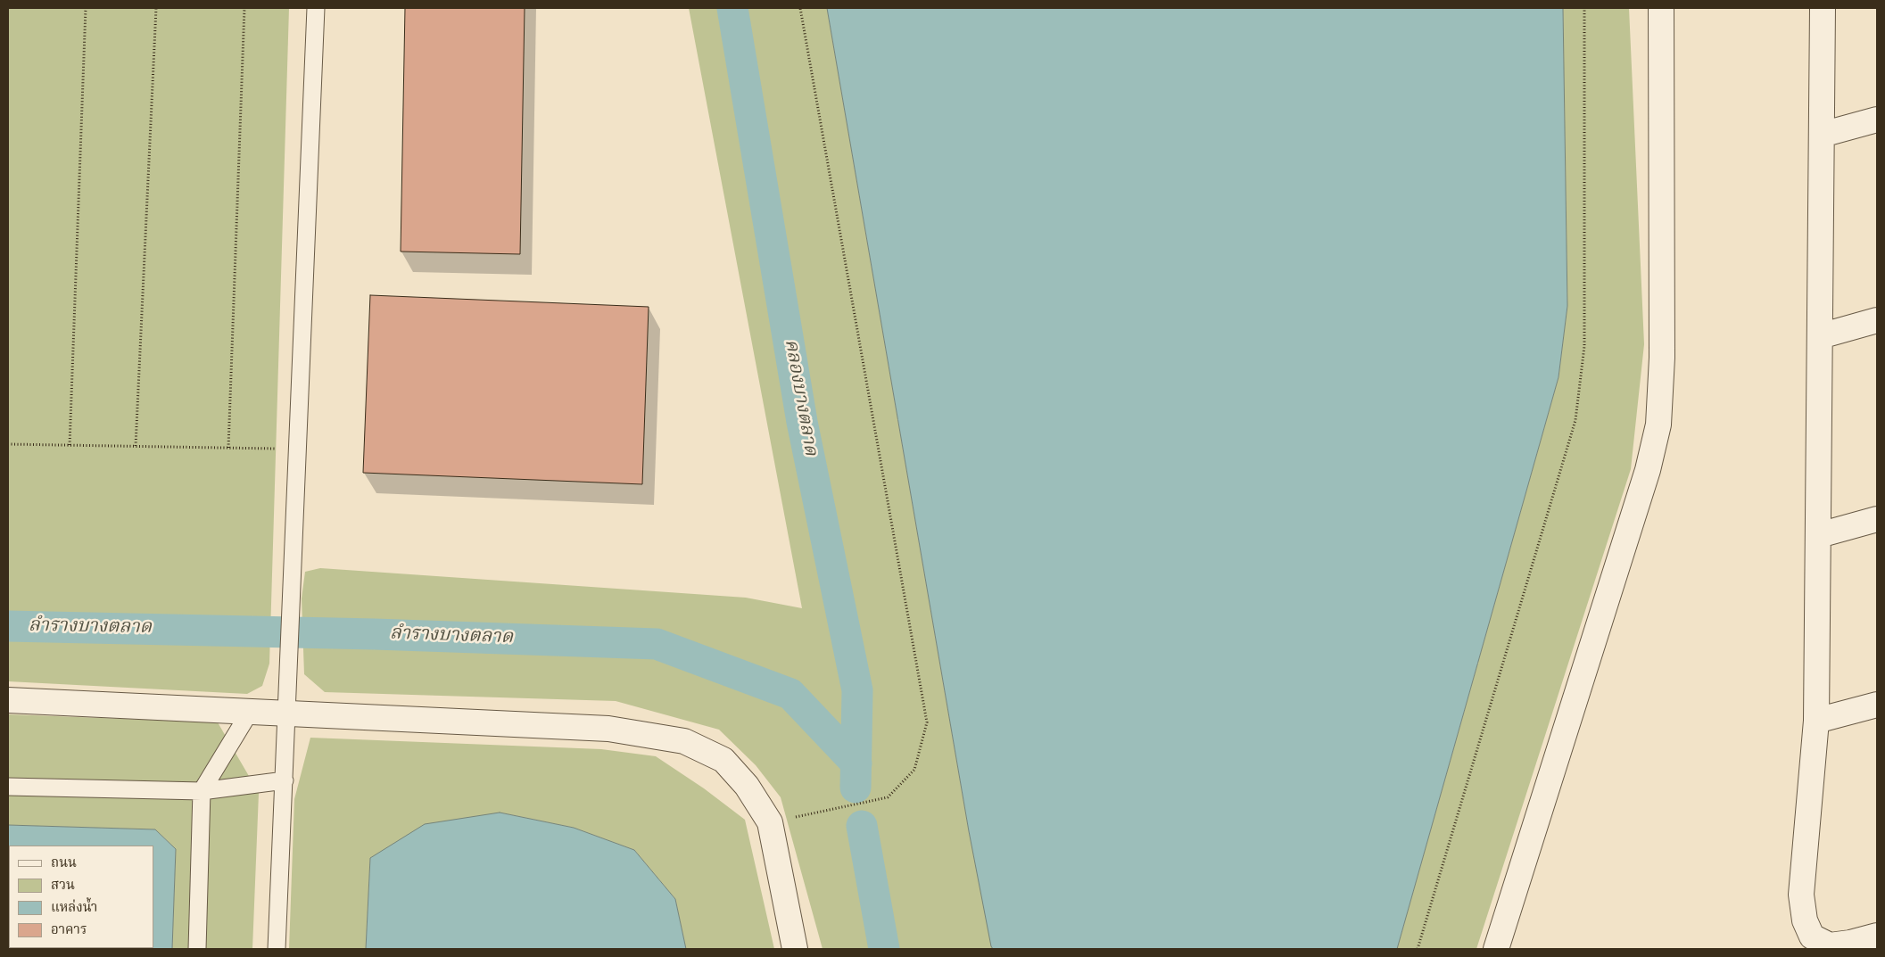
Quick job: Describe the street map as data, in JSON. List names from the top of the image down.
{
  "water": ["คลองบางตลาด", "ลำรางบางตลาด"],
  "legend": [
    "ถนน",
    "สวน",
    "แหล่งน้ำ",
    "อาคาร"
  ]
}
